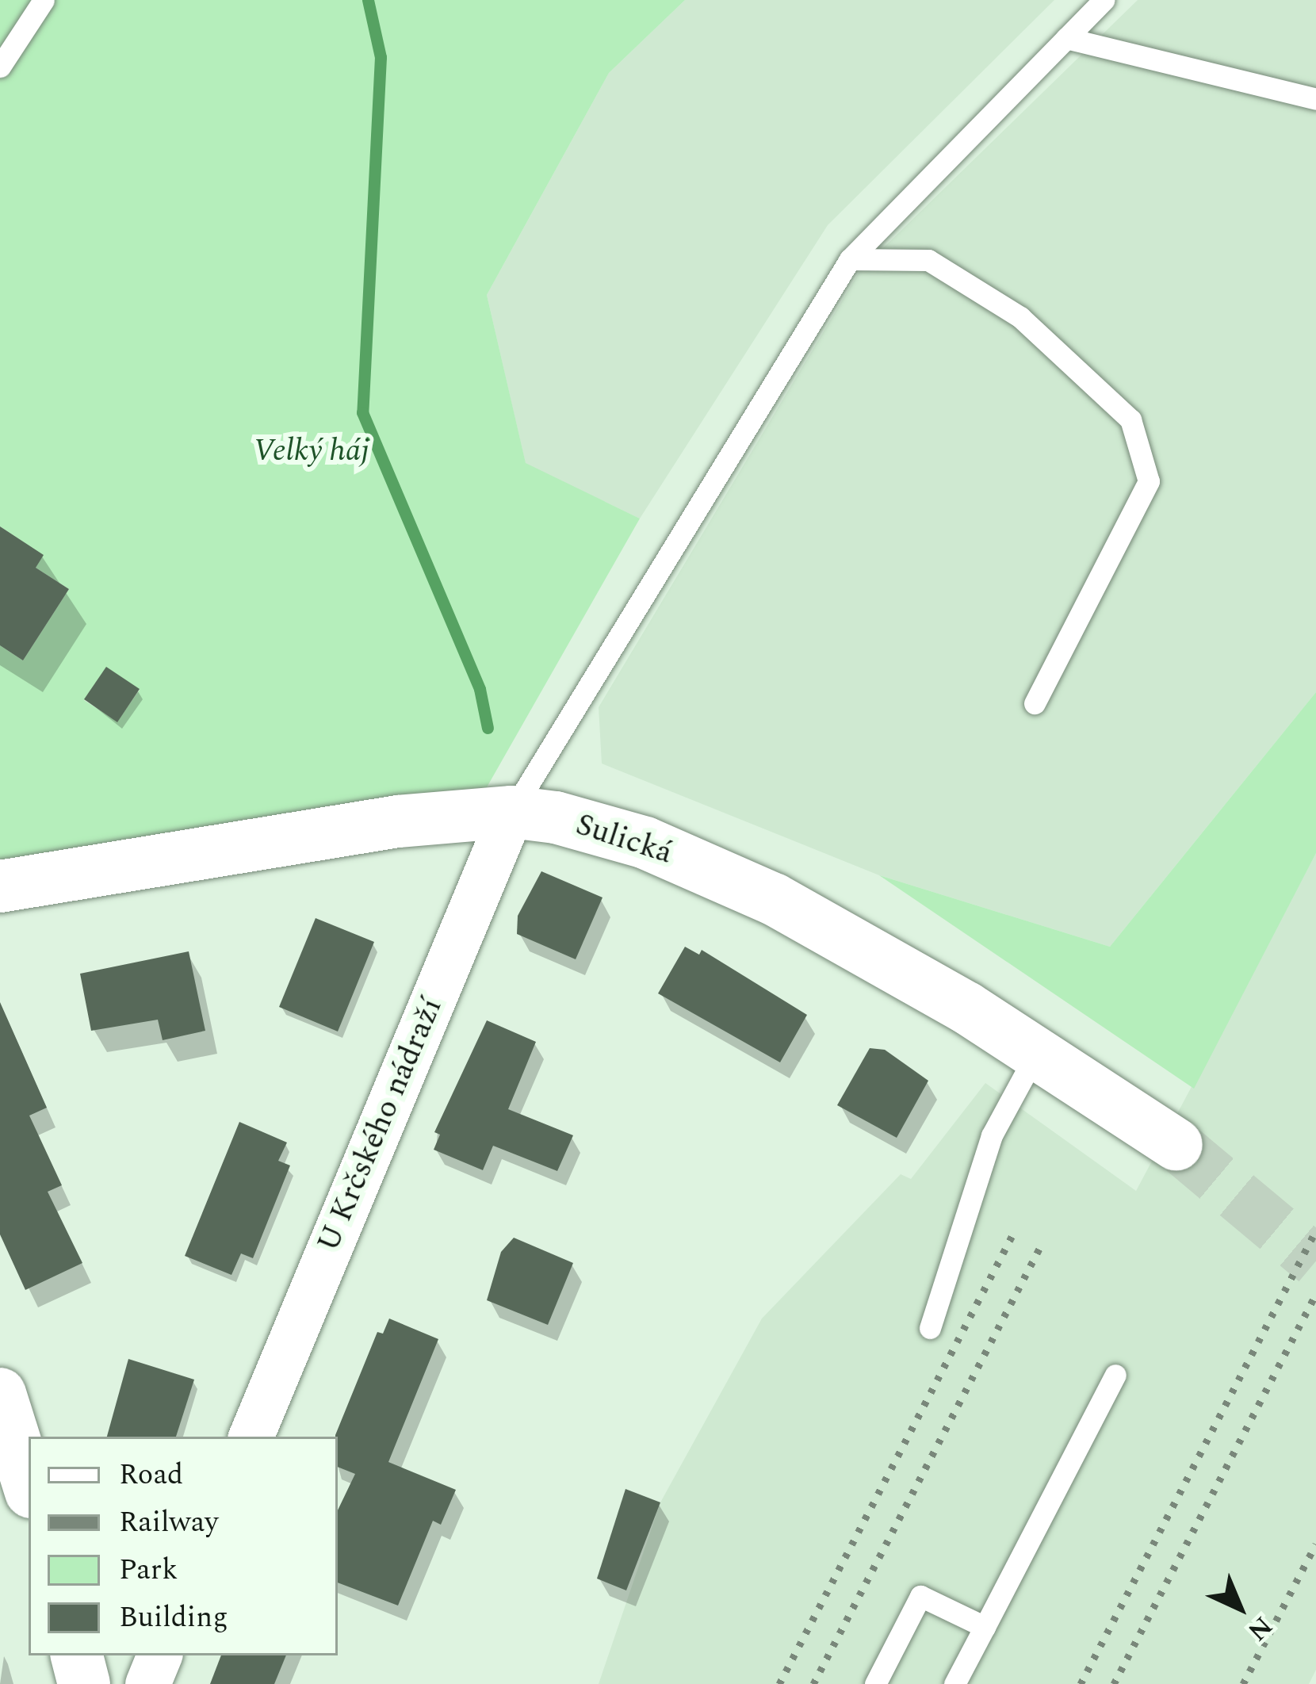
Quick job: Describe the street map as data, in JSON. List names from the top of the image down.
{
  "streets": {
    "street": ["Sulická", "U Krčského nádraží"]
  },
  "crossings": [
    ["Sulická", "U Krčského nádraží"]
  ],
  "parks": ["Velký háj"],
  "legend": [
    "Road",
    "Railway",
    "Park",
    "Building"
  ],
  "north": "bottom right"
}
